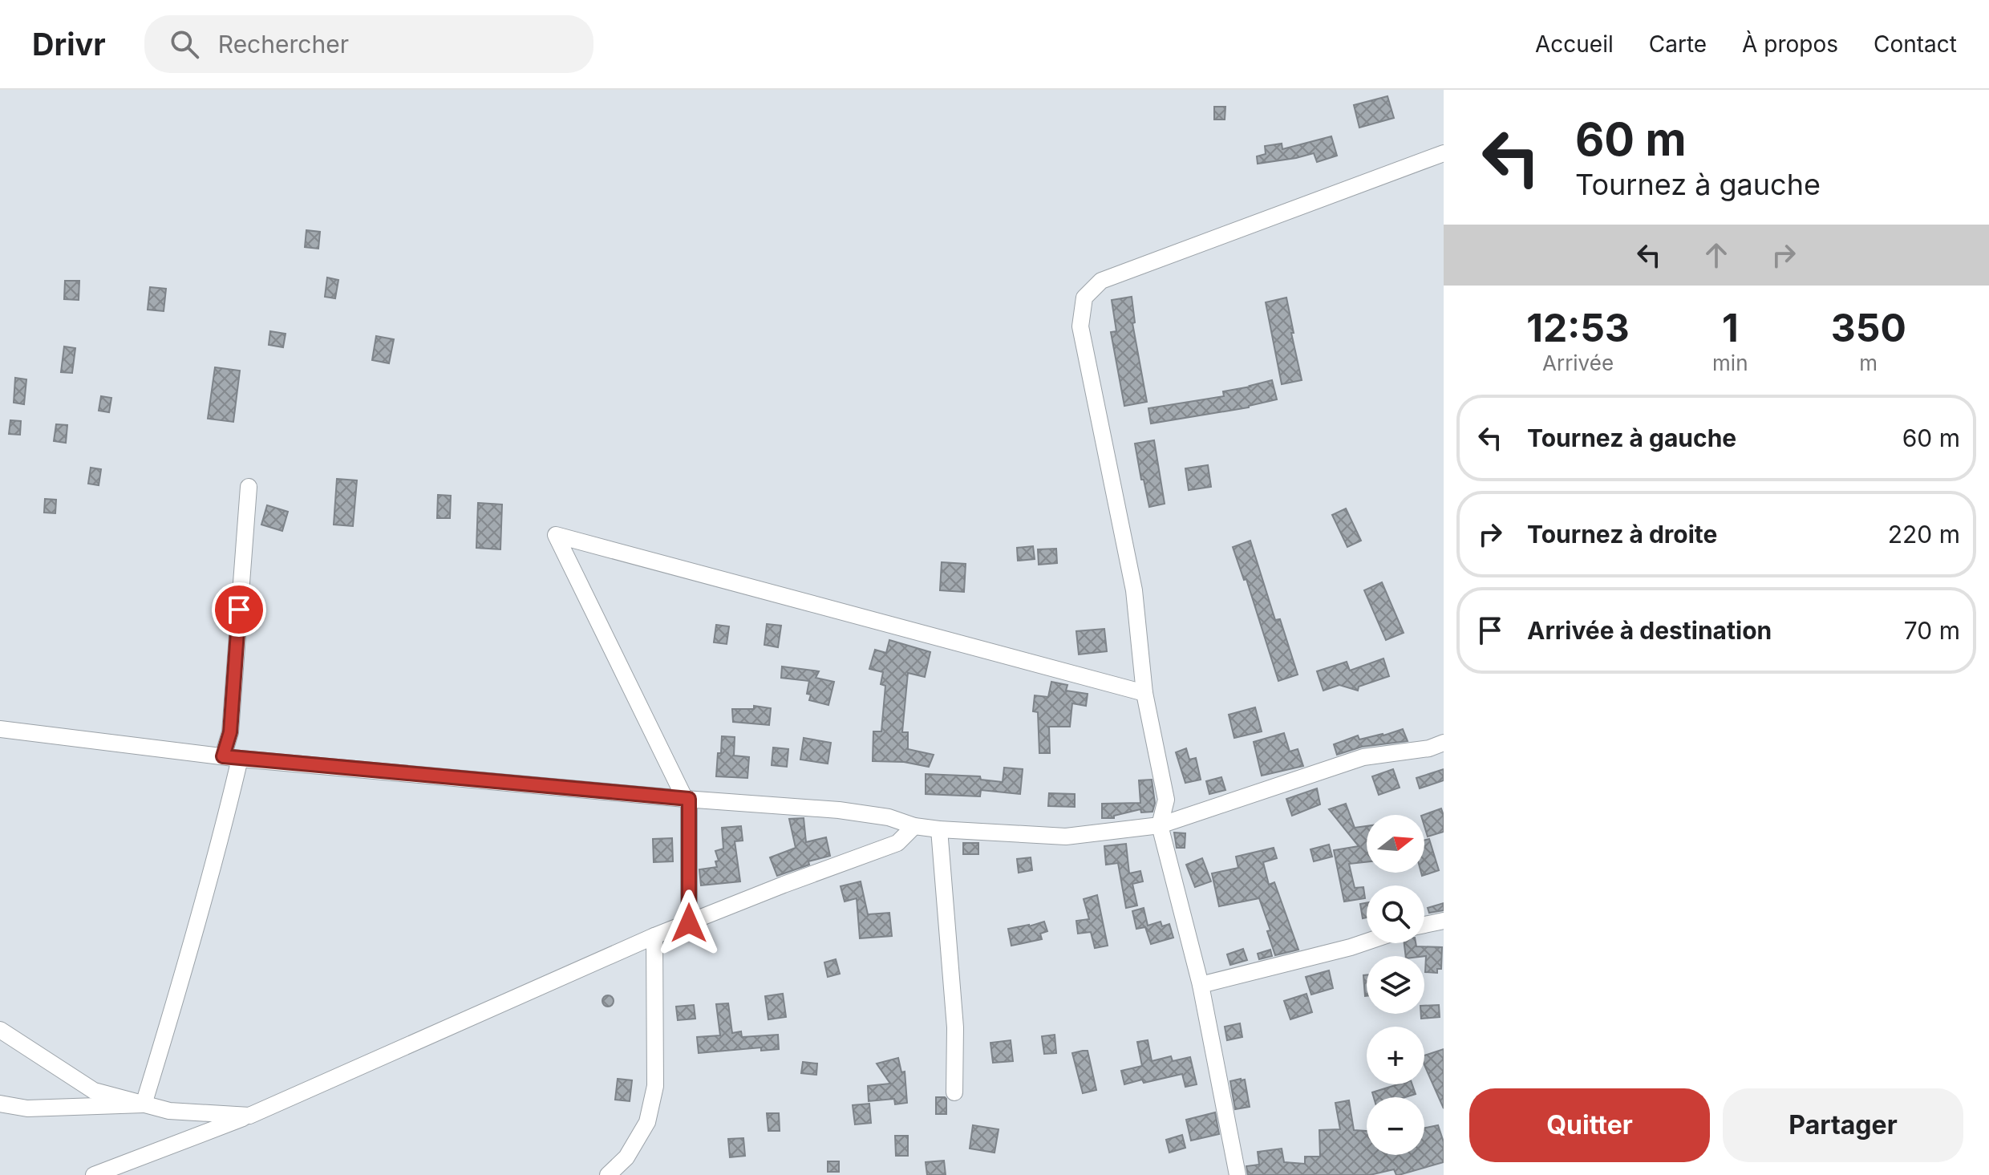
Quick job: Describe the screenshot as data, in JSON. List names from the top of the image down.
{
  "north": "right",
  "page": {
    "header": "Drivr",
    "search": "Rechercher",
    "nav": [
      "Accueil",
      "Carte",
      "À propos",
      "Contact"
    ],
    "turn": ["60 m", "Tournez à gauche"],
    "eta": [
      "12:53",
      "Arrivée",
      "1",
      "min",
      "350",
      "m"
    ],
    "list": [
      {
        "name": "Tournez à gauche",
        "value": "60 m"
      },
      {
        "name": "Tournez à droite",
        "value": "220 m"
      },
      {
        "name": "Arrivée à destination",
        "value": "70 m"
      }
    ],
    "map_buttons": ["+", "−"],
    "buttons": ["Quitter", "Partager"]
  }
}
